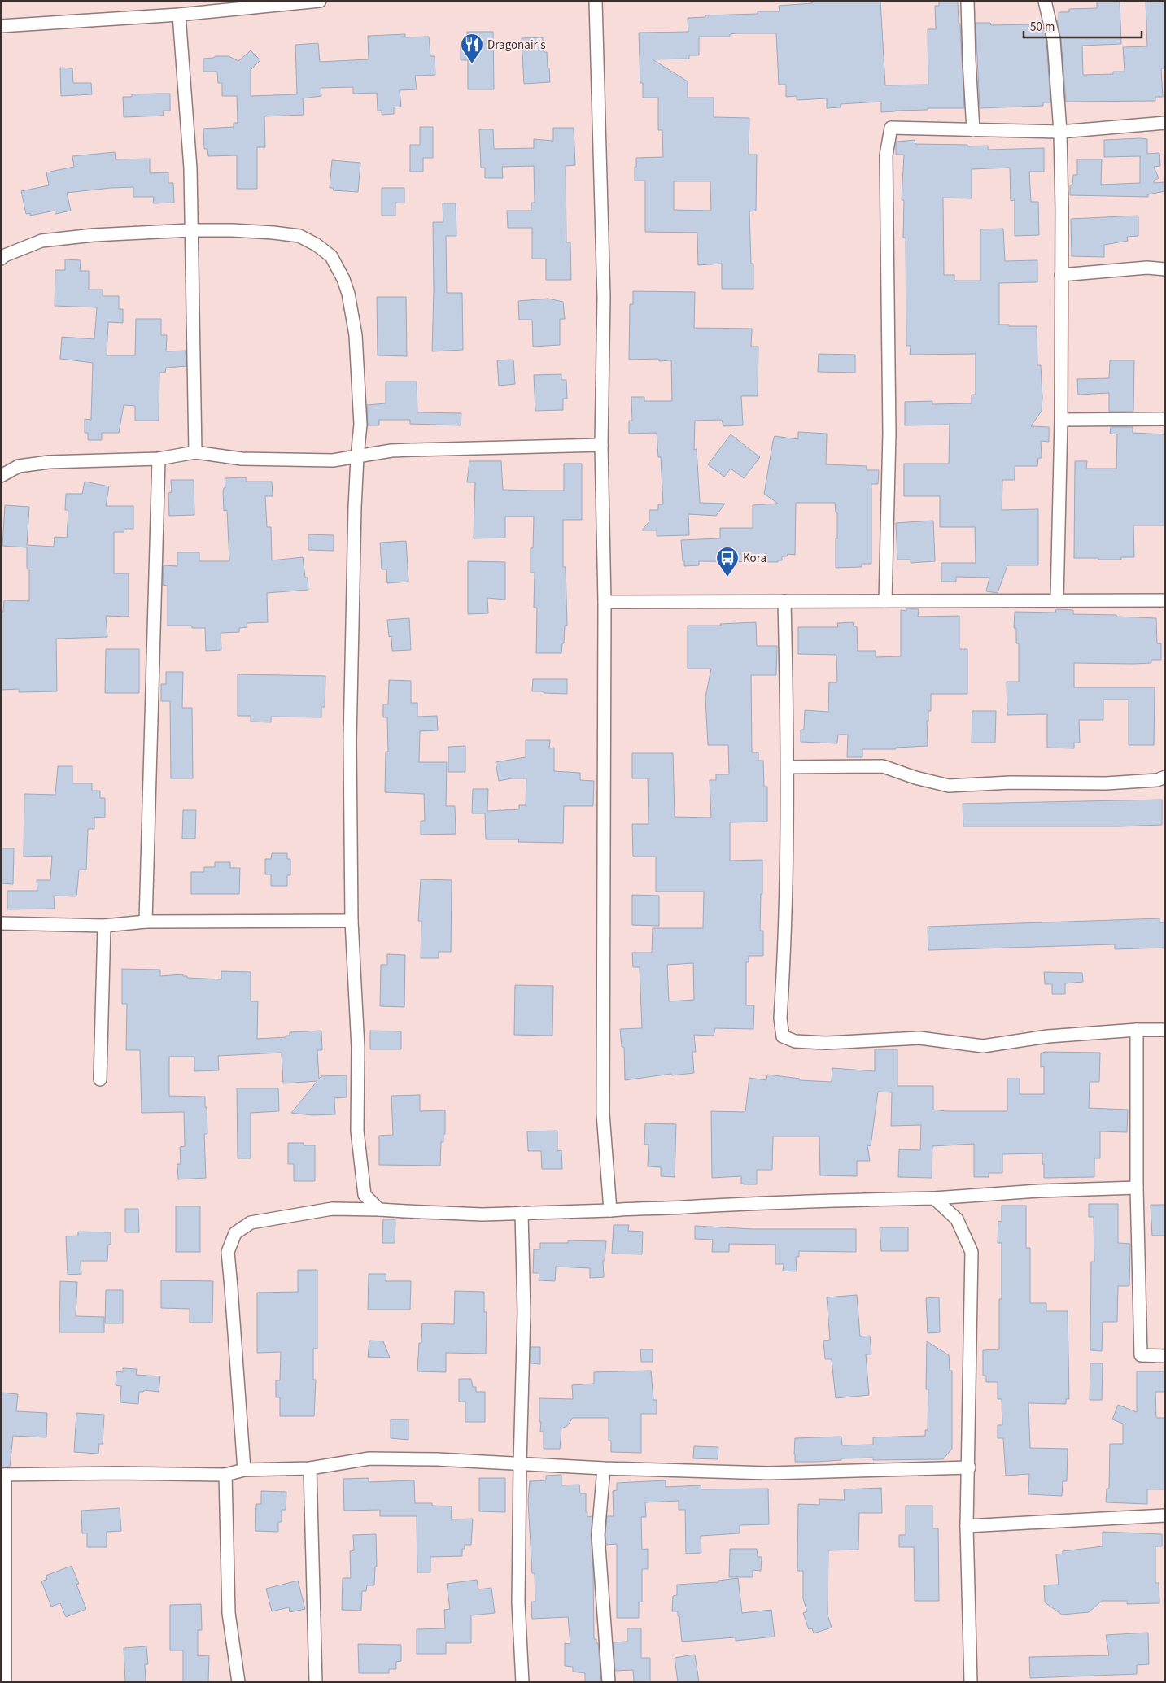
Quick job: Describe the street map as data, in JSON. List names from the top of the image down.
{
  "places": {
    "restaurant": ["Dragonair's"],
    "bus stop": ["Kora"]
  },
  "scale_bar": "50 m"
}
